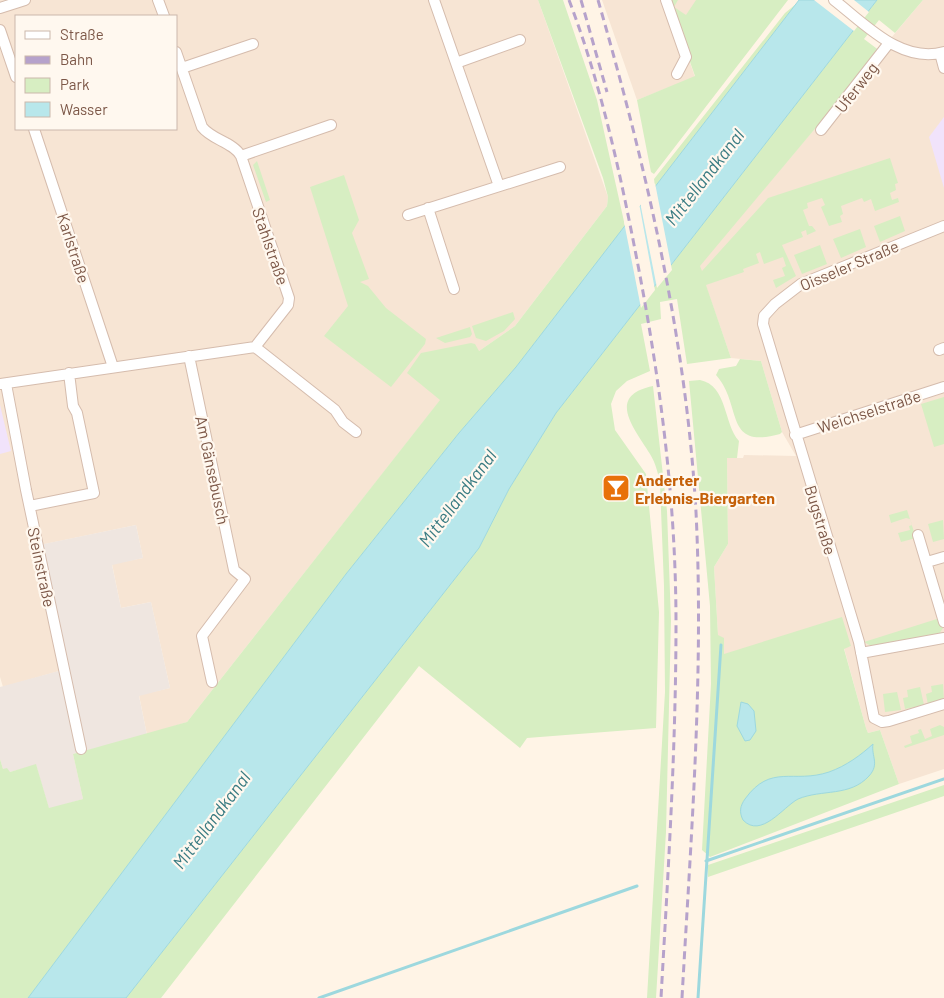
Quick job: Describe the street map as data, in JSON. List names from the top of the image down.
{
  "streets": {
    "street": [
      "Uferweg",
      "Stahlstraße",
      "Karlstraße",
      "Oisseler Straße",
      "Weichselstraße",
      "Am Gänsebusch",
      "Bugstraße",
      "Steinstraße"
    ]
  },
  "crossings": [
    ["Oisseler Straße", "Bugstraße"],
    ["Weichselstraße", "Bugstraße"]
  ],
  "water": ["Mittellandkanal"],
  "places": {
    "bar": ["Anderter Erlebnis-Biergarten"]
  },
  "legend": [
    "Straße",
    "Bahn",
    "Park",
    "Wasser"
  ]
}
